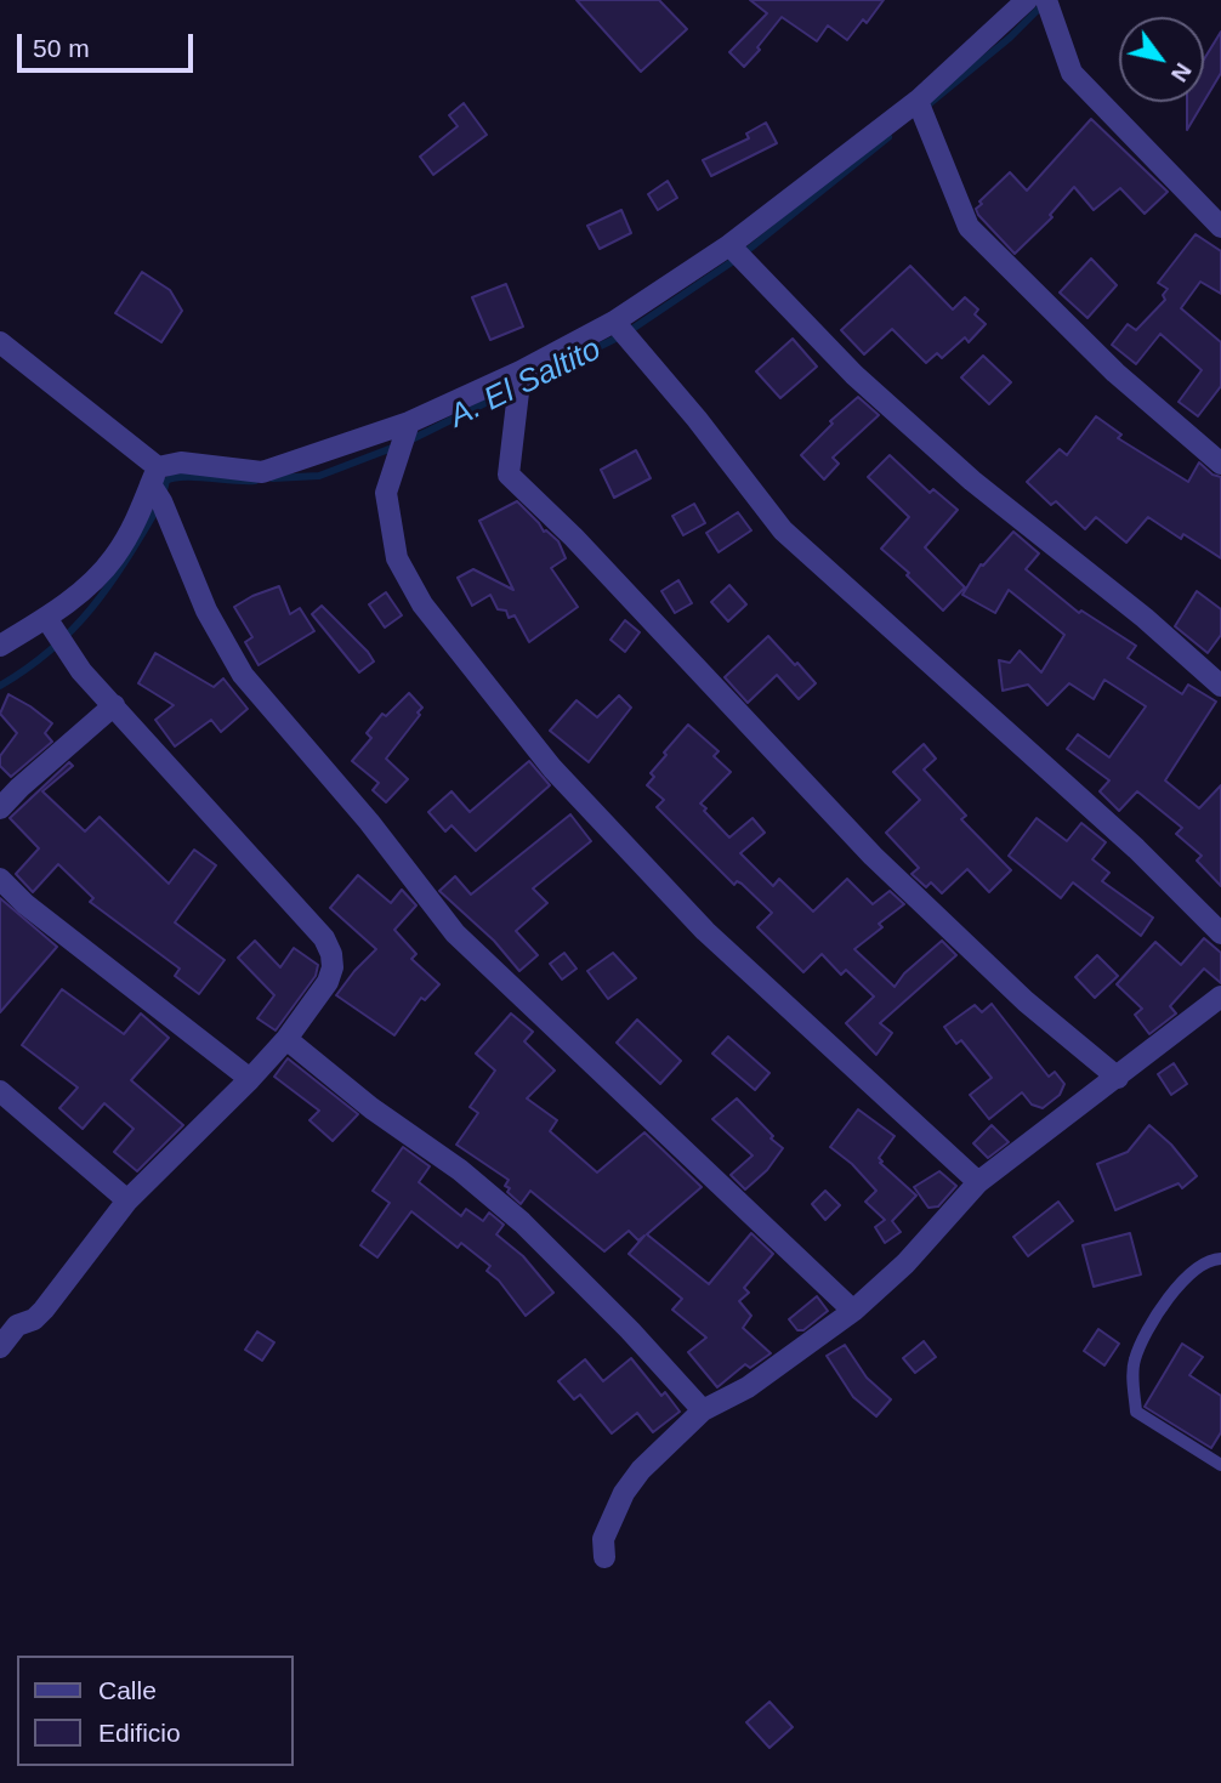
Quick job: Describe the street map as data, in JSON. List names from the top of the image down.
{
  "water": ["A. El Saltito"],
  "legend": ["Calle", "Edificio"],
  "scale_bar": "50 m",
  "north": "bottom right"
}
